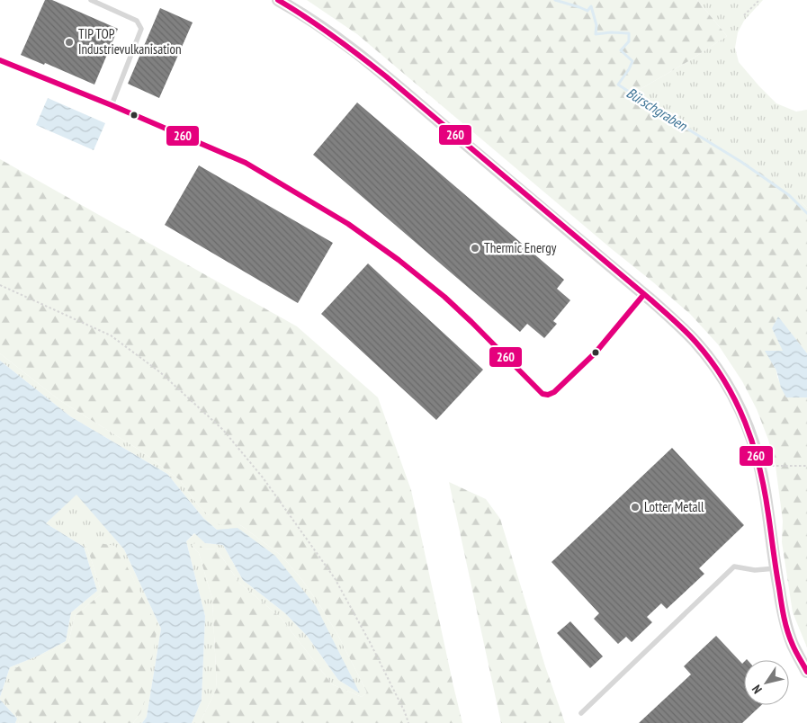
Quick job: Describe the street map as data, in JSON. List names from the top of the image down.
{
  "water": ["Bürschgraben"],
  "places": ["TIP TOP Industrievulkanisation", "Thermic Energy", "Lotter Metall"],
  "lines": ["transit line 260"],
  "north": "bottom left"
}
